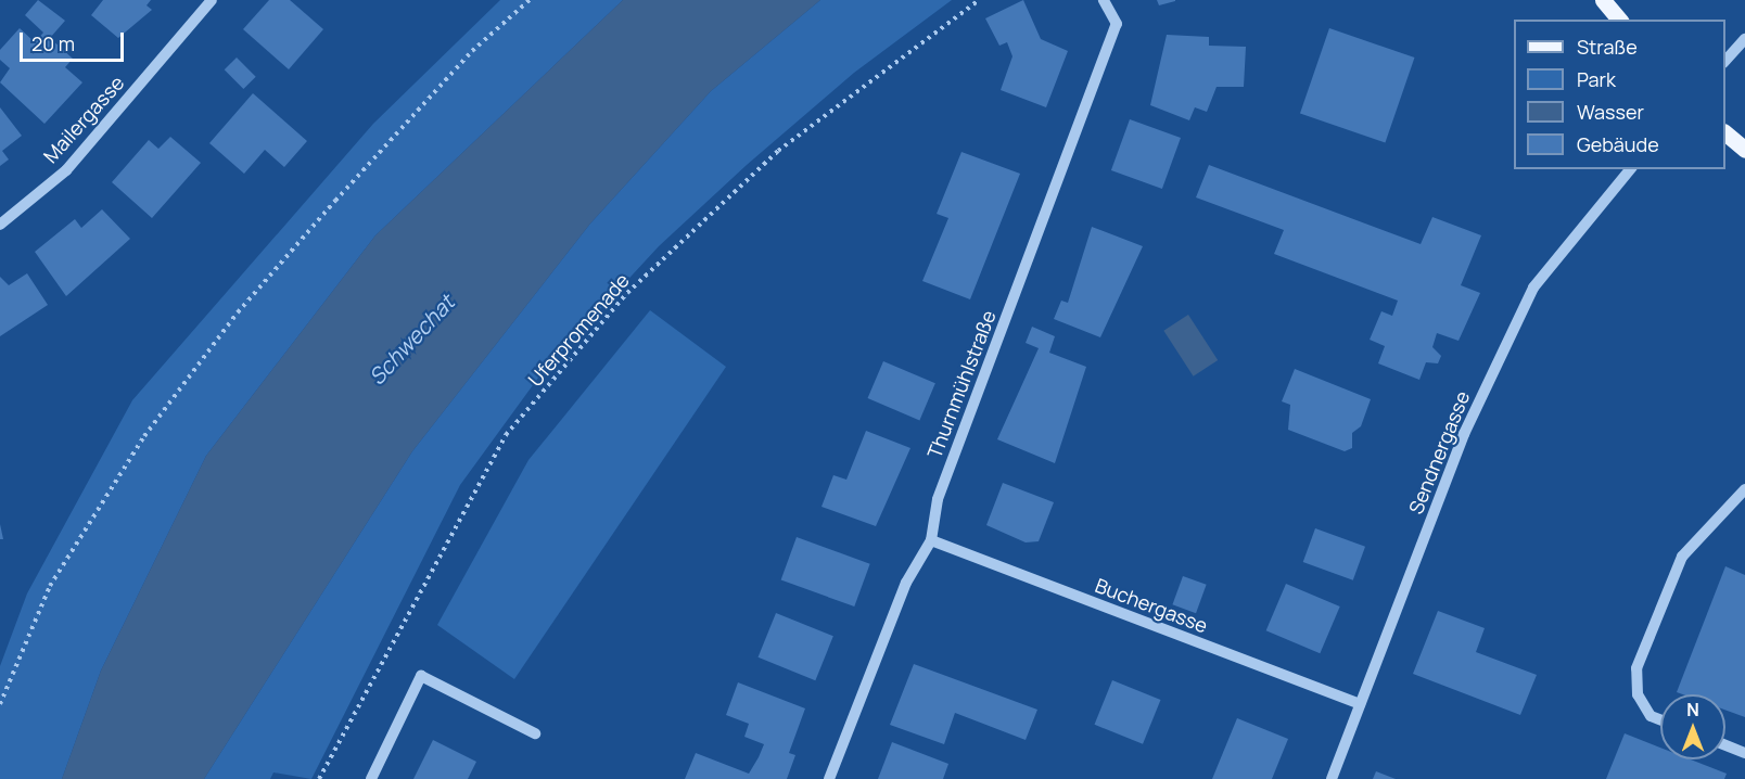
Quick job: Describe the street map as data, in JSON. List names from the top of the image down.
{
  "streets": {
    "street": [
      "Mailergasse",
      "Thurnmühlstraße",
      "Sendnergasse",
      "Buchergasse"
    ],
    "path": ["Uferpromenade"]
  },
  "crossings": [
    ["Thurnmühlstraße", "Buchergasse"],
    ["Sendnergasse", "Buchergasse"]
  ],
  "water": ["Schwechat"],
  "legend": [
    "Straße",
    "Park",
    "Wasser",
    "Gebäude"
  ],
  "scale_bar": "20 m",
  "north": "top"
}
